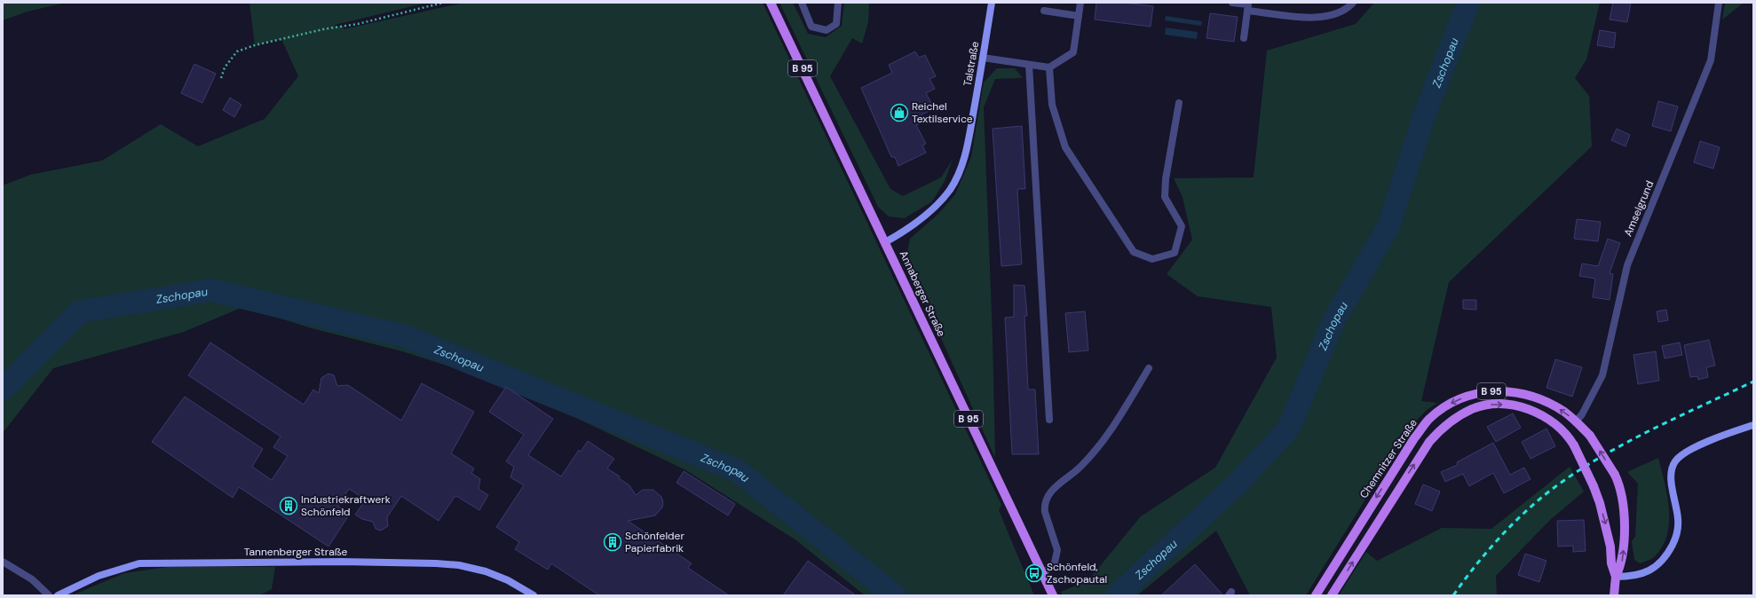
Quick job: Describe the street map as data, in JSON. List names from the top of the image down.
{
  "streets": {
    "main road": [
      "Talstraße",
      "B 95",
      "Annaberger Straße",
      "Chemnitzer Straße",
      "Tannenberger Straße"
    ],
    "street": ["Amselgrund"]
  },
  "crossings": [
    ["Talstraße", "Annaberger Straße"],
    ["Amselgrund", "Chemnitzer Straße"]
  ],
  "water": ["Zschopau"],
  "places": {
    "shop": ["Reichel Textilservice"],
    "building": ["Industriekraftwerk Schönfeld", "Schönfelder Papierfabrik"],
    "bus stop": ["Schönfeld, Zschopautal"]
  }
}
